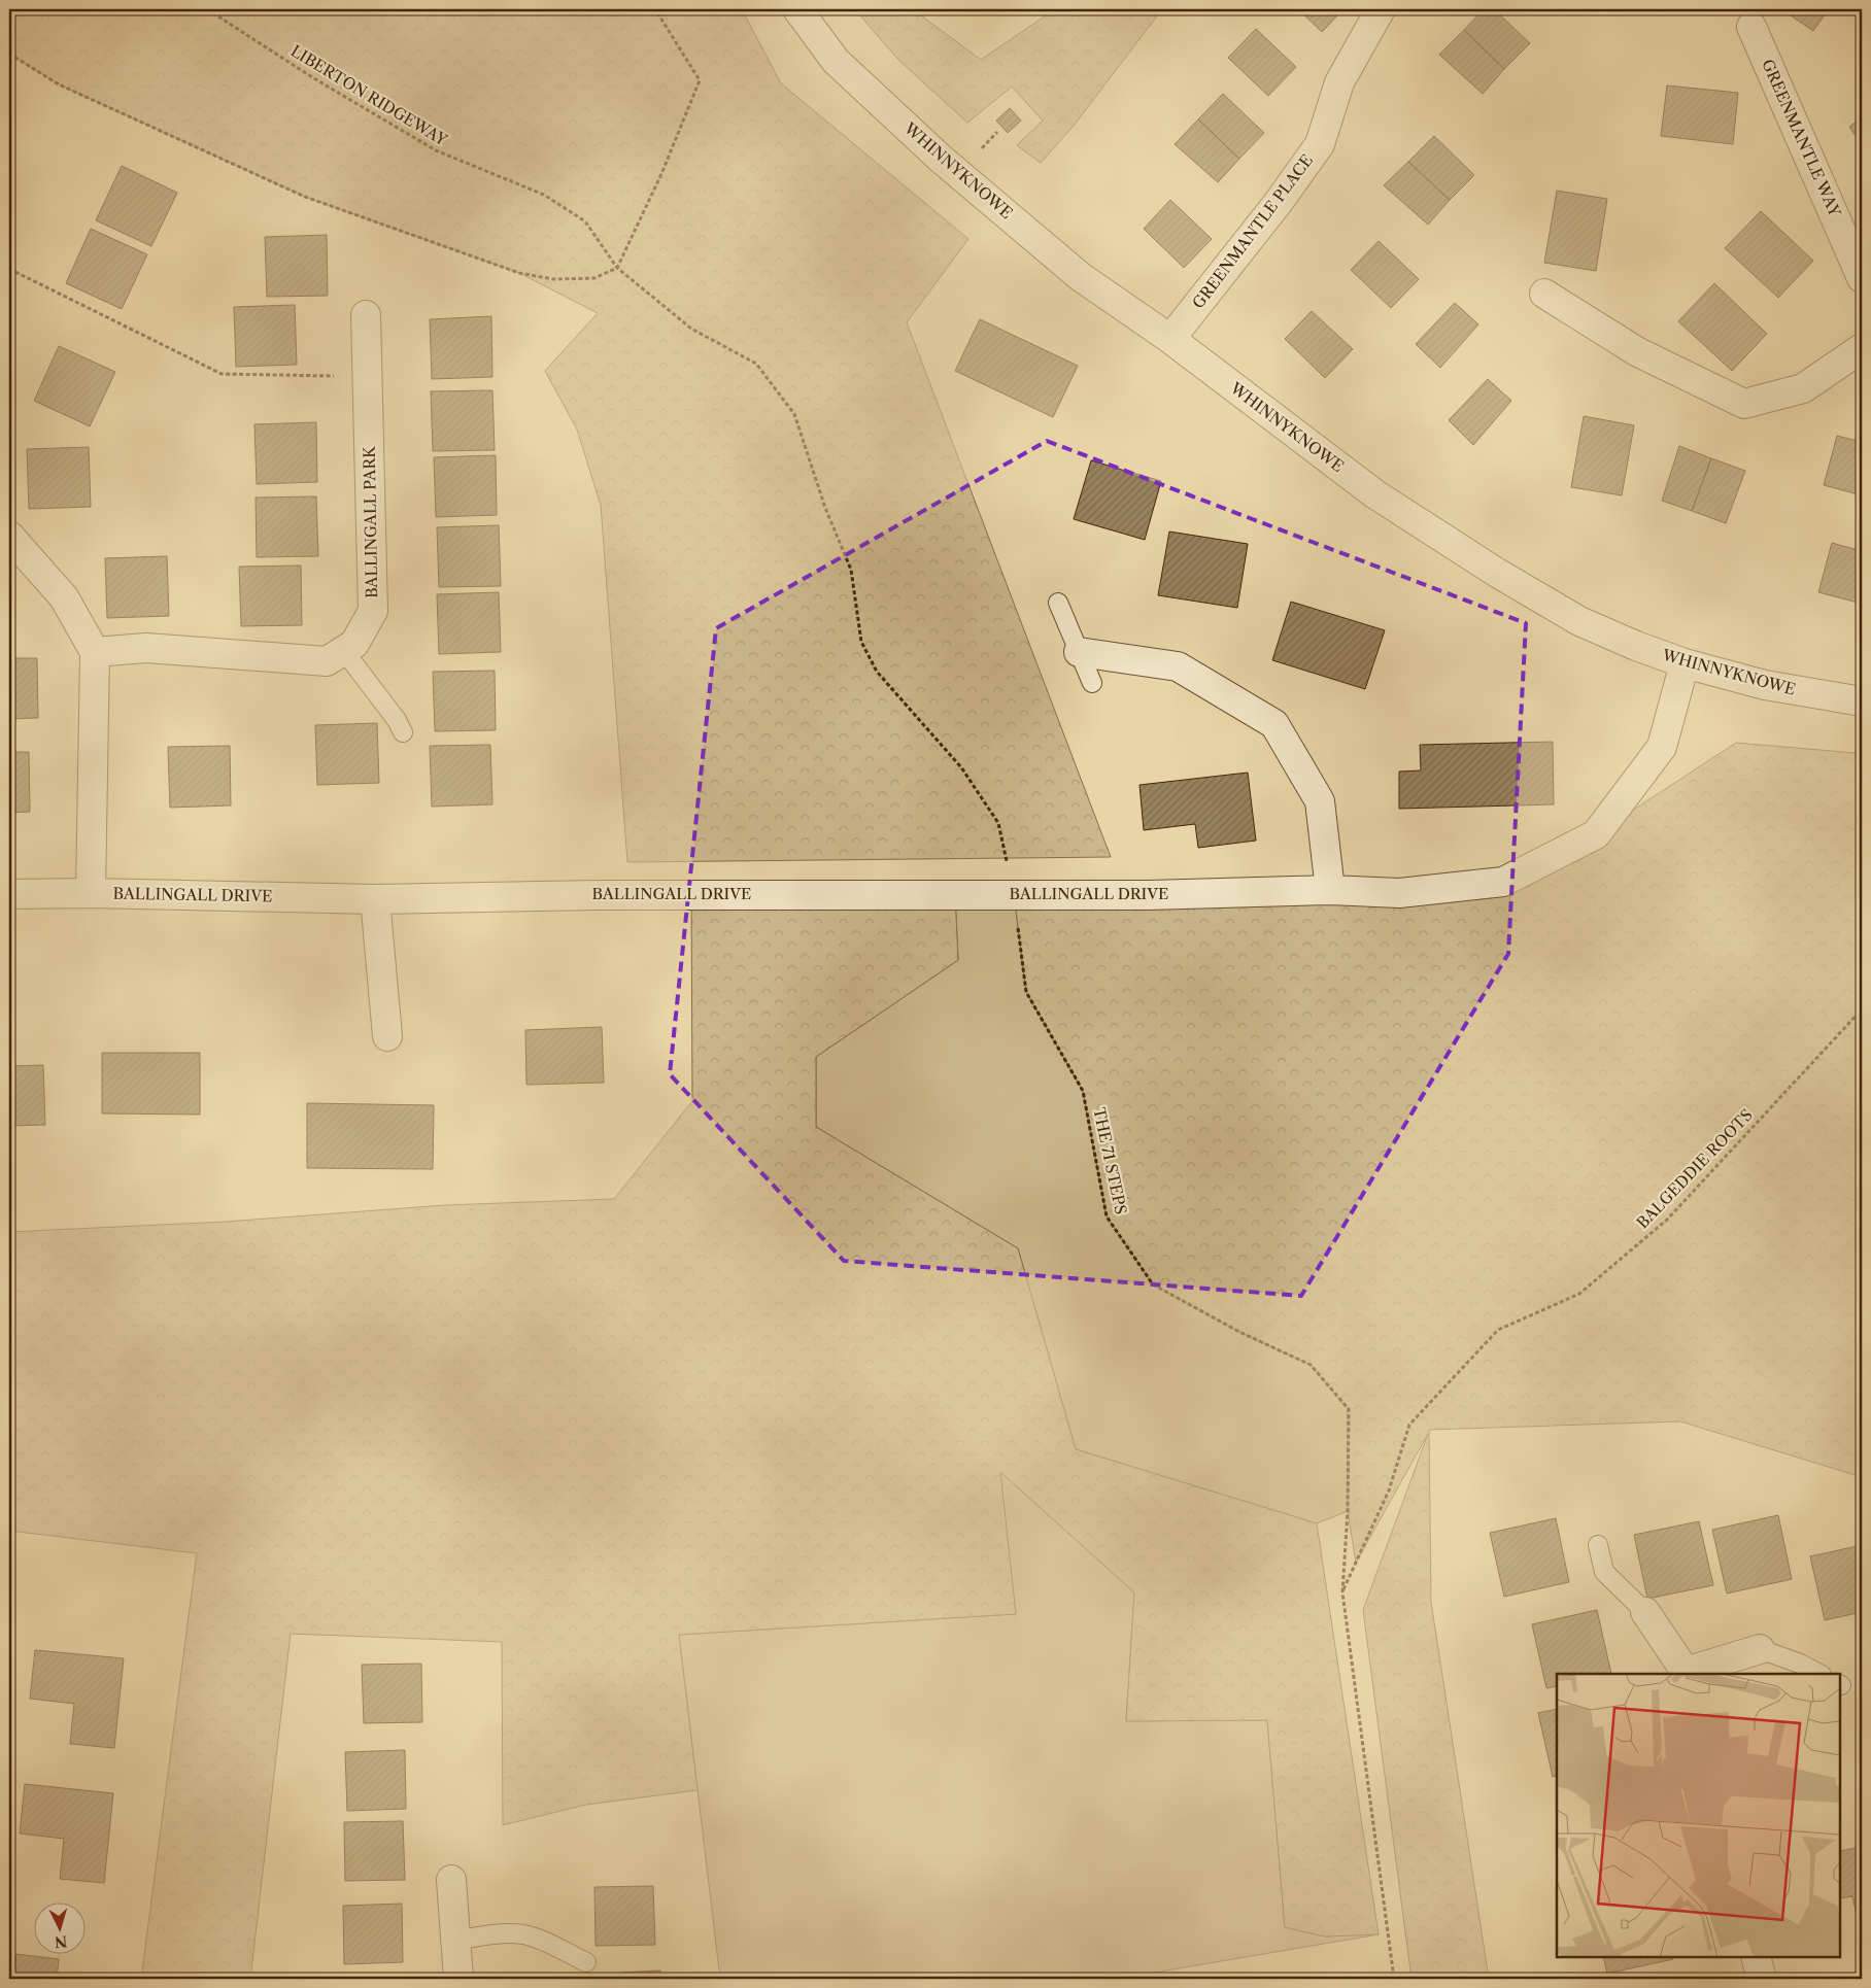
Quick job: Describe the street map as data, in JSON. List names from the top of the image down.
{
  "streets": {
    "street": [
      "GREENMANTLE WAY",
      "WHINNYKNOWE",
      "GREENMANTLE PLACE",
      "BALLINGALL PARK",
      "BALLINGALL DRIVE"
    ],
    "path": ["LIBERTON RIDGEWAY", "THE 71 STEPS", "BALGEDDIE ROOTS"]
  },
  "crossings": [
    ["LIBERTON RIDGEWAY", "BALLINGALL DRIVE"],
    ["LIBERTON RIDGEWAY", "THE 71 STEPS"],
    ["WHINNYKNOWE", "GREENMANTLE PLACE"],
    ["WHINNYKNOWE", "BALLINGALL DRIVE"],
    ["BALLINGALL DRIVE", "THE 71 STEPS"],
    ["THE 71 STEPS", "BALGEDDIE ROOTS"]
  ],
  "north": "bottom"
}
